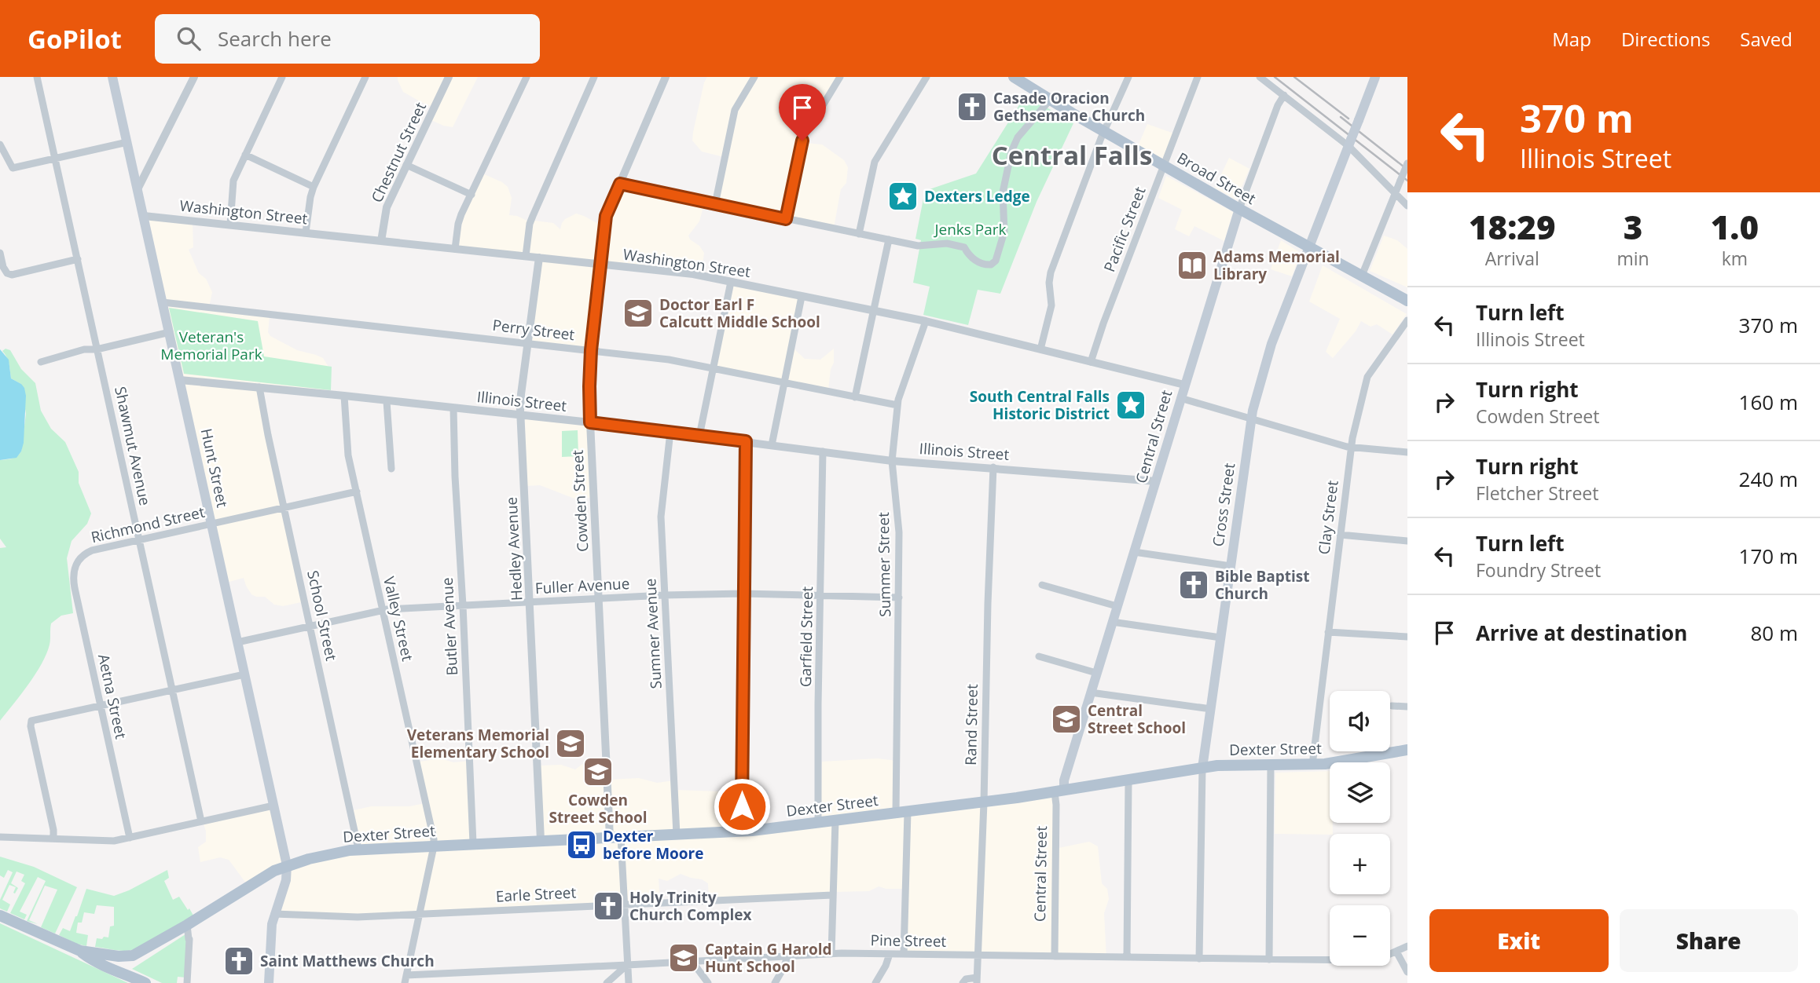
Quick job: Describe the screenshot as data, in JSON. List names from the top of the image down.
{
  "streets": {
    "main road": [
      "Broad Street",
      "Central Street",
      "Hunt Street",
      "Cross Street",
      "Dexter Street"
    ],
    "street": [
      "Chestnut Street",
      "Washington Street",
      "Pacific Street",
      "Perry Street",
      "Illinois Street",
      "Shawmut Avenue",
      "Cowden Street",
      "Clay Street",
      "Richmond Street",
      "Hedley Avenue",
      "Summer Street",
      "Fuller Avenue",
      "School Street",
      "Valley Street",
      "Butler Avenue",
      "Sumner Avenue",
      "Garfield Street",
      "Aetna Street",
      "Rand Street",
      "Earle Street",
      "Pine Street"
    ]
  },
  "crossings": [
    ["Chestnut Street", "Washington Street"],
    ["Broad Street", "Pacific Street"],
    ["Broad Street", "Central Street"],
    ["Broad Street", "Cross Street"],
    ["Washington Street", "Pacific Street"],
    ["Washington Street", "Central Street"],
    ["Washington Street", "Hunt Street"],
    ["Washington Street", "Cowden Street"],
    ["Washington Street", "Hedley Avenue"],
    ["Washington Street", "Summer Street"],
    ["Perry Street", "Hunt Street"],
    ["Perry Street", "Cowden Street"],
    ["Perry Street", "Hedley Avenue"],
    ["Perry Street", "Summer Street"],
    ["Illinois Street", "Central Street"],
    ["Illinois Street", "Hunt Street"],
    ["Illinois Street", "Cowden Street"],
    ["Illinois Street", "Hedley Avenue"],
    ["Illinois Street", "Summer Street"],
    ["Illinois Street", "School Street"],
    ["Illinois Street", "Valley Street"],
    ["Illinois Street", "Butler Avenue"],
    ["Illinois Street", "Sumner Avenue"],
    ["Illinois Street", "Garfield Street"],
    ["Illinois Street", "Rand Street"],
    ["Central Street", "Dexter Street"],
    ["Central Street", "Pine Street"],
    ["Shawmut Avenue", "Richmond Street"],
    ["Hunt Street", "Richmond Street"],
    ["Hunt Street", "Fuller Avenue"],
    ["Hunt Street", "Dexter Street"],
    ["Cowden Street", "Fuller Avenue"],
    ["Cowden Street", "Dexter Street"],
    ["Cross Street", "Dexter Street"],
    ["Cross Street", "Pine Street"],
    ["Clay Street", "Dexter Street"],
    ["Richmond Street", "School Street"],
    ["Richmond Street", "Valley Street"],
    ["Richmond Street", "Aetna Street"],
    ["Hedley Avenue", "Fuller Avenue"],
    ["Hedley Avenue", "Dexter Street"],
    ["Summer Street", "Fuller Avenue"],
    ["Summer Street", "Dexter Street"],
    ["Fuller Avenue", "School Street"],
    ["Fuller Avenue", "Valley Street"],
    ["Fuller Avenue", "Butler Avenue"],
    ["Fuller Avenue", "Sumner Avenue"],
    ["Fuller Avenue", "Garfield Street"],
    ["School Street", "Dexter Street"],
    ["Valley Street", "Dexter Street"],
    ["Butler Avenue", "Dexter Street"],
    ["Sumner Avenue", "Dexter Street"],
    ["Garfield Street", "Dexter Street"],
    ["Rand Street", "Dexter Street"],
    ["Rand Street", "Pine Street"]
  ],
  "districts": ["Central Falls"],
  "parks": ["Jenks Park", "Veteran's Memorial Park"],
  "places": {
    "church": [
      "Casade Oracion Gethsemane Church",
      "Bible Baptist Church",
      "Holy Trinity Church Complex",
      "Saint Matthews Church"
    ],
    "place": ["Dexters Ledge", "South Central Falls Historic District"],
    "library": ["Adams Memorial Library"],
    "school or university": [
      "Doctor Earl F Calcutt Middle School",
      "Central Street School",
      "Veterans Memorial Elementary School",
      "Cowden Street School",
      "Captain G Harold Hunt School"
    ],
    "bus stop": ["Dexter before Moore"]
  },
  "page": {
    "header": "GoPilot",
    "search": "Search here",
    "nav": ["Map", "Directions", "Saved"],
    "turn": ["370 m", "Illinois Street"],
    "eta": [
      "18:29",
      "Arrival",
      "3",
      "min",
      "1.0",
      "km"
    ],
    "list": [
      {
        "name": "Turn left",
        "note": "Illinois Street",
        "value": "370 m"
      },
      {
        "name": "Turn right",
        "note": "Cowden Street",
        "value": "160 m"
      },
      {
        "name": "Turn right",
        "note": "Fletcher Street",
        "value": "240 m"
      },
      {
        "name": "Turn left",
        "note": "Foundry Street",
        "value": "170 m"
      },
      {
        "name": "Arrive at destination",
        "value": "80 m"
      }
    ],
    "map_buttons": ["+", "−"],
    "buttons": ["Exit", "Share"]
  }
}
